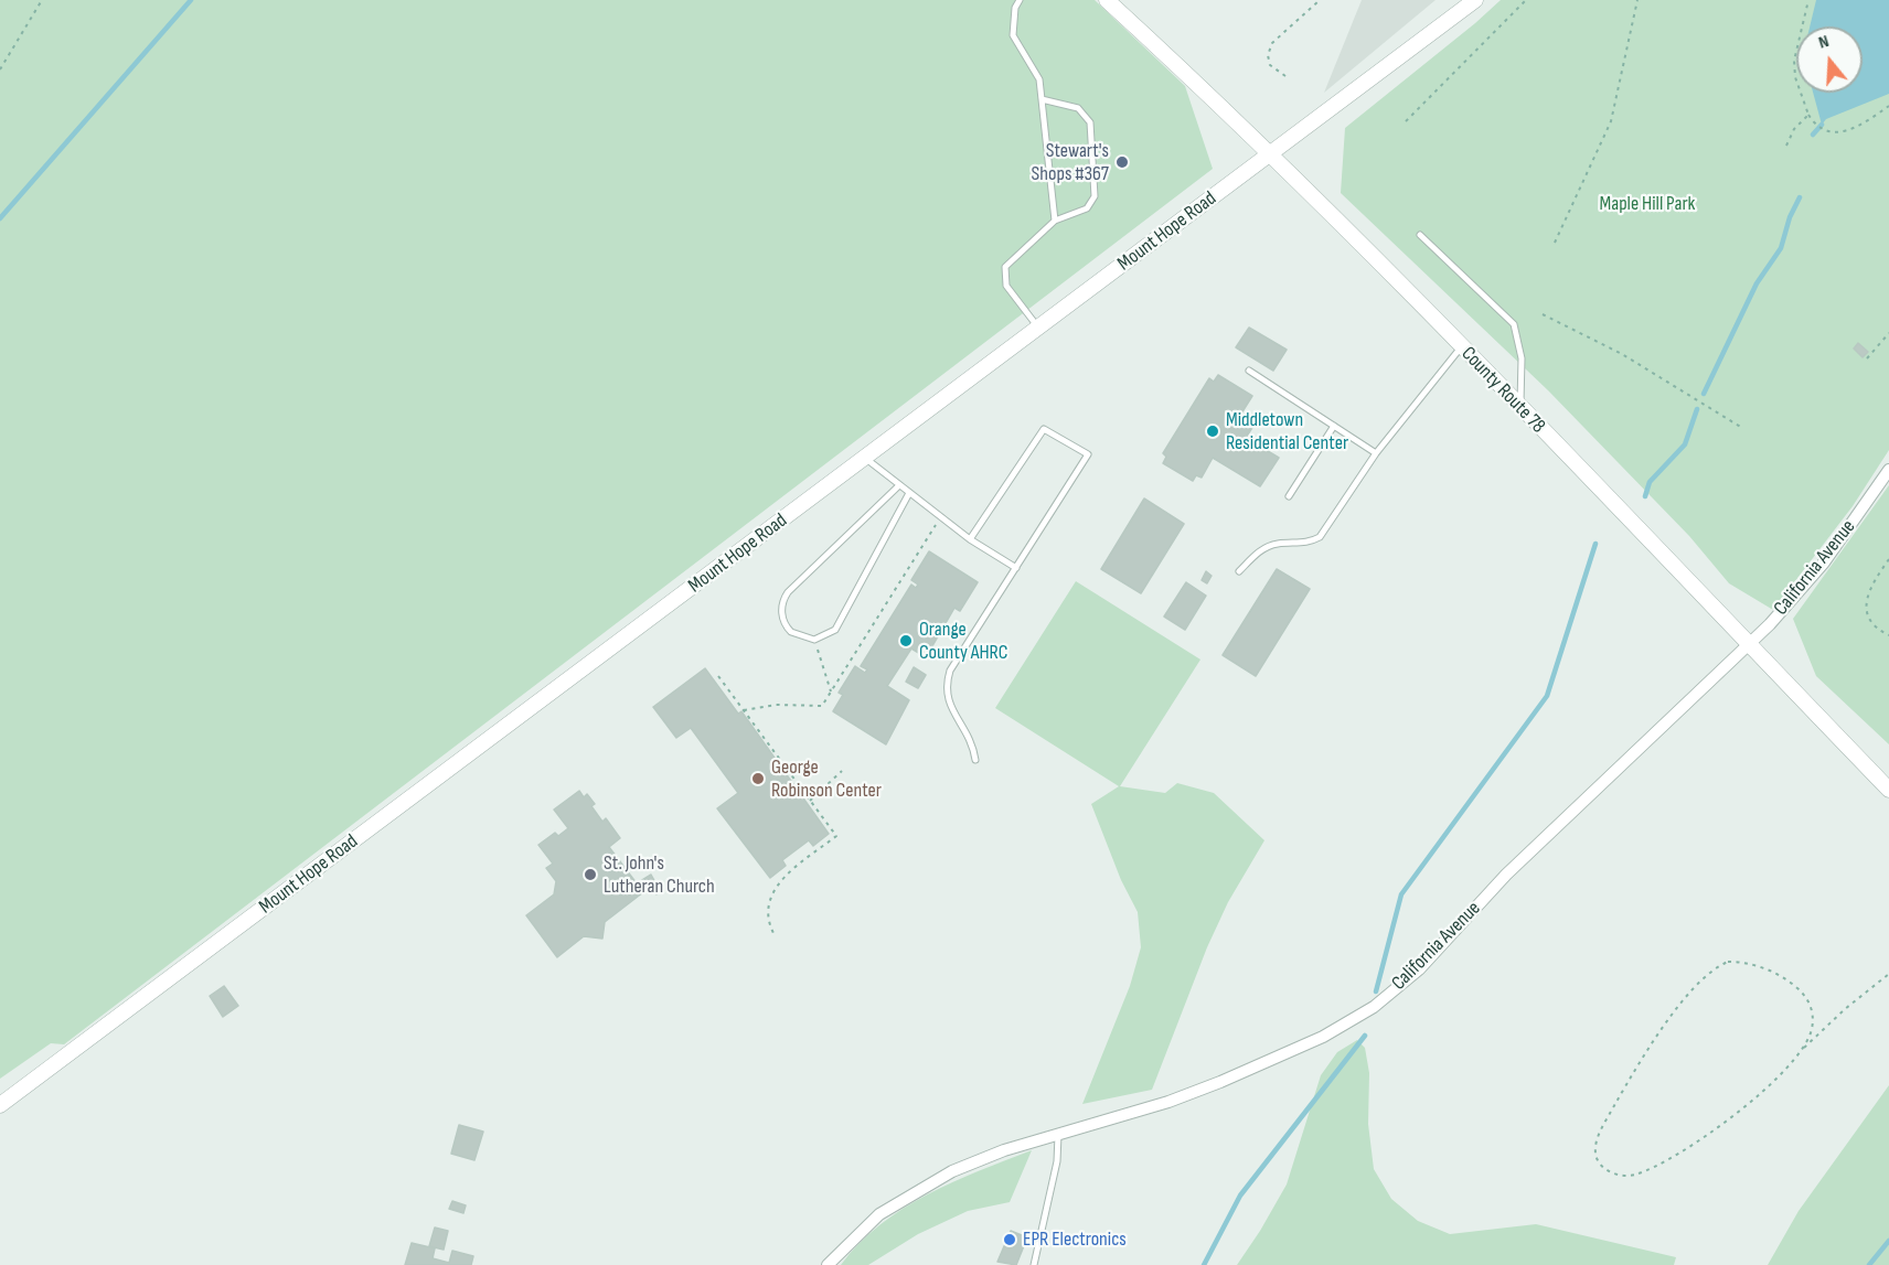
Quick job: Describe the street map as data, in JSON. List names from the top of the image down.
{
  "streets": {
    "street": ["Mount Hope Road", "County Route 78", "California Avenue"]
  },
  "crossings": [
    ["Mount Hope Road", "County Route 78"],
    ["County Route 78", "California Avenue"]
  ],
  "parks": ["Maple Hill Park"],
  "places": [
    "Stewart's Shops #367",
    "Middletown Residential Center",
    "Orange County AHRC",
    "George Robinson Center",
    "St. John's Lutheran Church",
    "EPR Electronics"
  ],
  "north": "top"
}
